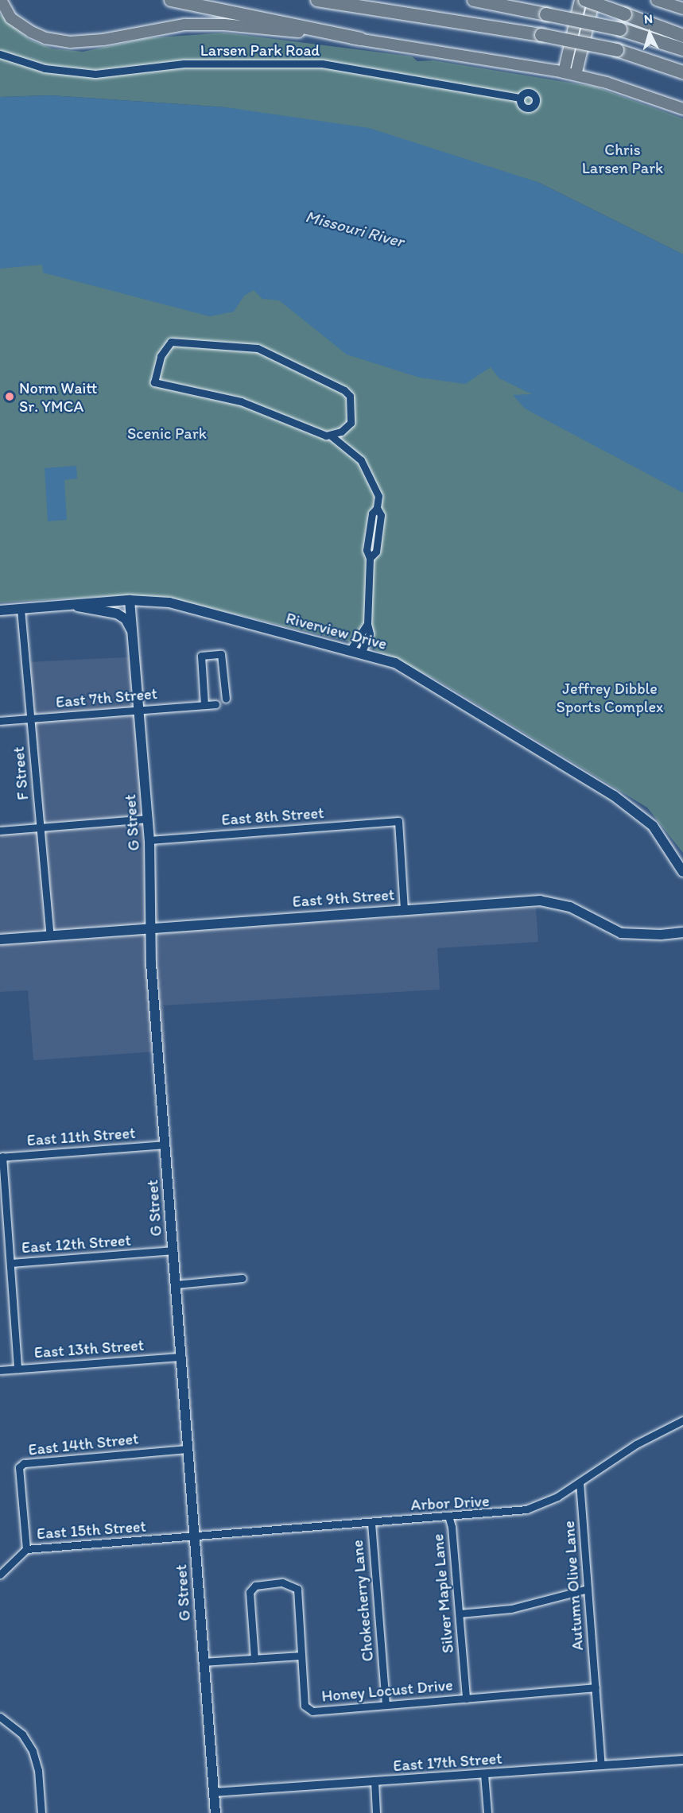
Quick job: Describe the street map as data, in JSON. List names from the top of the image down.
{
  "streets": {
    "main road": ["Riverview Drive", "G Street", "East 9th Street"],
    "street": [
      "Larsen Park Road",
      "East 7th Street",
      "F Street",
      "East 8th Street",
      "East 11th Street",
      "East 12th Street",
      "East 13th Street",
      "East 14th Street",
      "Arbor Drive",
      "East 15th Street",
      "Autumn Olive Lane",
      "Silver Maple Lane",
      "Chokecherry Lane",
      "Honey Locust Drive",
      "East 17th Street"
    ]
  },
  "crossings": [
    ["Riverview Drive", "F Street"],
    ["Riverview Drive", "G Street"],
    ["East 7th Street", "F Street"],
    ["East 7th Street", "G Street"],
    ["F Street", "East 9th Street"],
    ["East 8th Street", "G Street"],
    ["East 8th Street", "East 9th Street"],
    ["G Street", "East 9th Street"],
    ["G Street", "East 11th Street"],
    ["G Street", "East 12th Street"],
    ["G Street", "East 13th Street"],
    ["G Street", "East 14th Street"],
    ["G Street", "Arbor Drive"],
    ["G Street", "East 15th Street"],
    ["G Street", "East 17th Street"],
    ["East 14th Street", "East 15th Street"],
    ["Arbor Drive", "East 15th Street"],
    ["Arbor Drive", "Autumn Olive Lane"],
    ["Arbor Drive", "Silver Maple Lane"],
    ["Arbor Drive", "Chokecherry Lane"],
    ["Autumn Olive Lane", "Honey Locust Drive"],
    ["Autumn Olive Lane", "East 17th Street"],
    ["Silver Maple Lane", "Honey Locust Drive"],
    ["Chokecherry Lane", "Honey Locust Drive"]
  ],
  "water": ["Missouri River"],
  "parks": ["Chris Larsen Park", "Scenic Park", "Jeffrey Dibble Sports Complex"],
  "places": ["Norm Waitt Sr. YMCA"],
  "north": "top"
}
